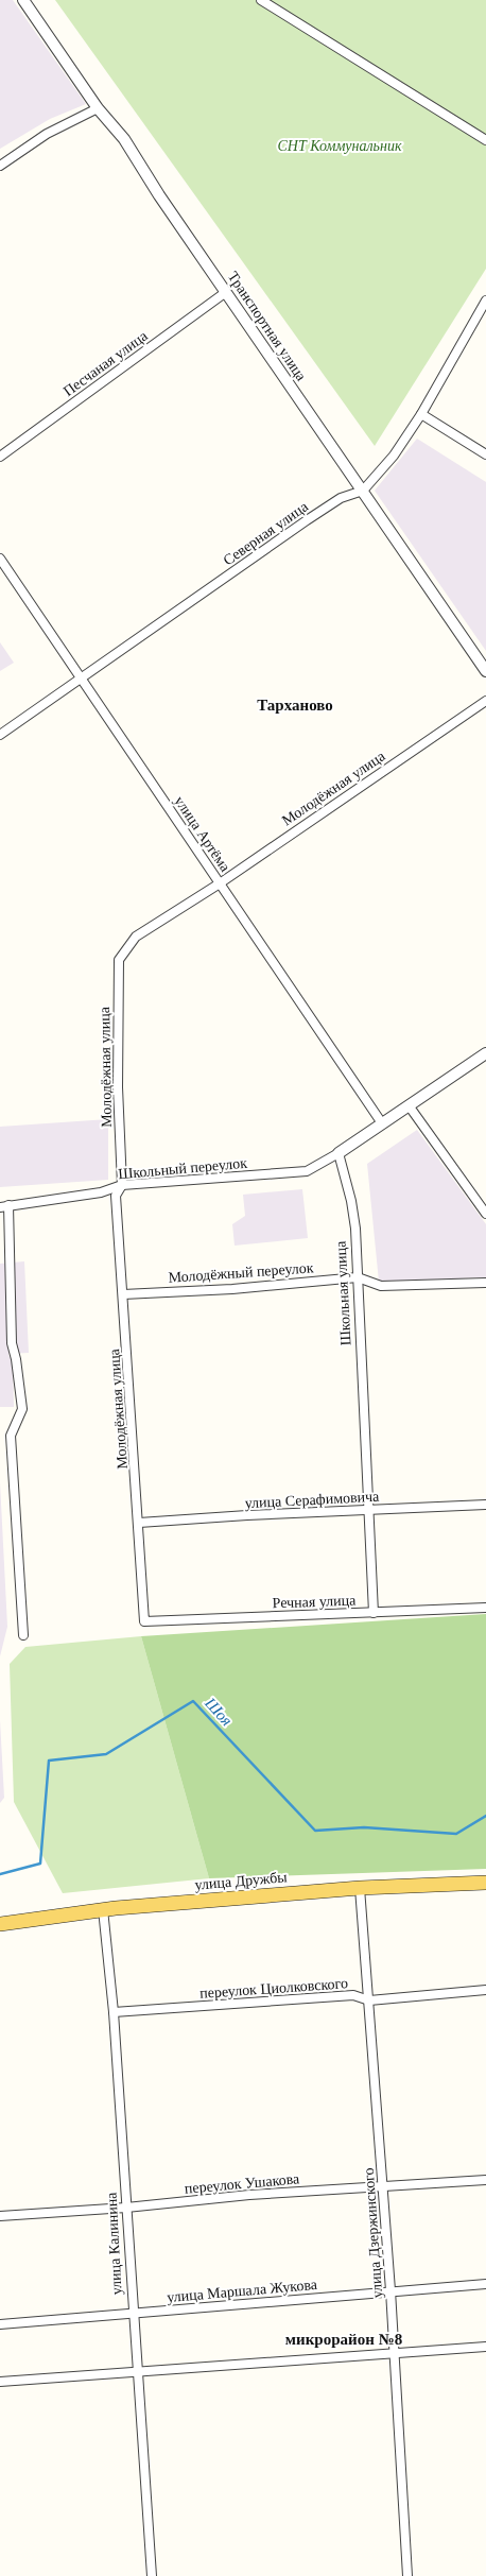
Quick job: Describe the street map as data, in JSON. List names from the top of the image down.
{
  "streets": {
    "main road": ["улица Дружбы"],
    "street": [
      "Транспортная улица",
      "Песчаная улица",
      "Северная улица",
      "Молодёжная улица",
      "улица Артёма",
      "Школьный переулок",
      "Молодёжный переулок",
      "Школьная улица",
      "улица Серафимовича",
      "Речная улица",
      "переулок Циолковского",
      "переулок Ушакова",
      "улица Дзержинского",
      "улица Калинина",
      "улица Маршала Жукова"
    ]
  },
  "crossings": [
    ["Транспортная улица", "Песчаная улица"],
    ["Транспортная улица", "Северная улица"],
    ["Северная улица", "улица Артёма"],
    ["Молодёжная улица", "улица Артёма"],
    ["Молодёжная улица", "Школьный переулок"],
    ["Молодёжная улица", "Молодёжный переулок"],
    ["Молодёжная улица", "улица Серафимовича"],
    ["Молодёжная улица", "Речная улица"],
    ["Школьный переулок", "Школьная улица"],
    ["Молодёжный переулок", "Школьная улица"],
    ["Школьная улица", "улица Серафимовича"],
    ["Школьная улица", "Речная улица"],
    ["улица Дружбы", "улица Дзержинского"],
    ["улица Дружбы", "улица Калинина"],
    ["переулок Циолковского", "улица Дзержинского"],
    ["переулок Циолковского", "улица Калинина"],
    ["переулок Ушакова", "улица Дзержинского"],
    ["переулок Ушакова", "улица Калинина"],
    ["улица Дзержинского", "улица Маршала Жукова"],
    ["улица Калинина", "улица Маршала Жукова"]
  ],
  "districts": ["Тарханово", "микрорайон №8"],
  "water": ["Шоя"],
  "parks": ["СНТ Коммунальник"]
}
